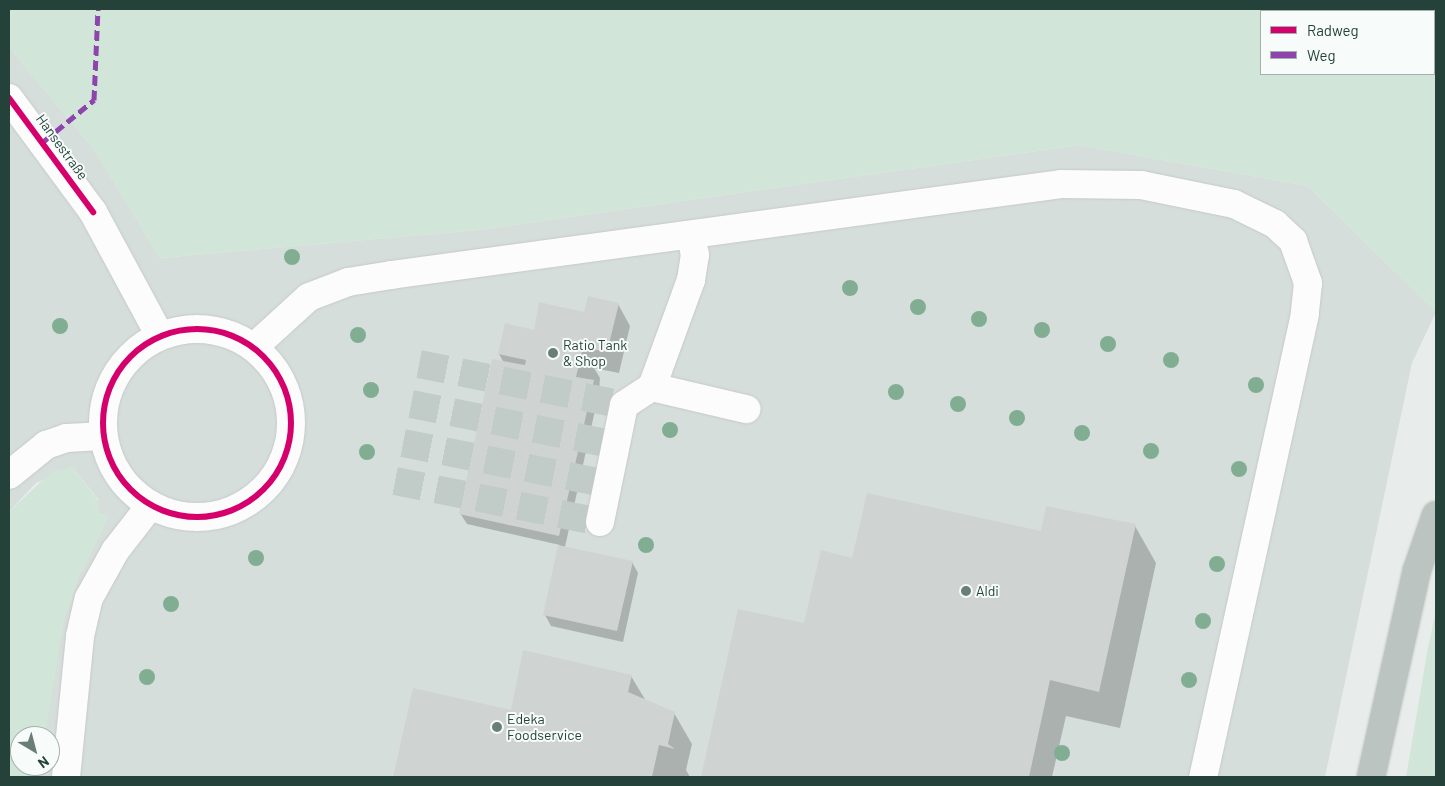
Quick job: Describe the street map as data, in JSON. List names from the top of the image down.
{
  "streets": {
    "street": ["Hansestraße"]
  },
  "places": ["Ratio Tank & Shop", "Aldi", "Edeka Foodservice"],
  "legend": ["Radweg", "Weg"],
  "north": "bottom right"
}
